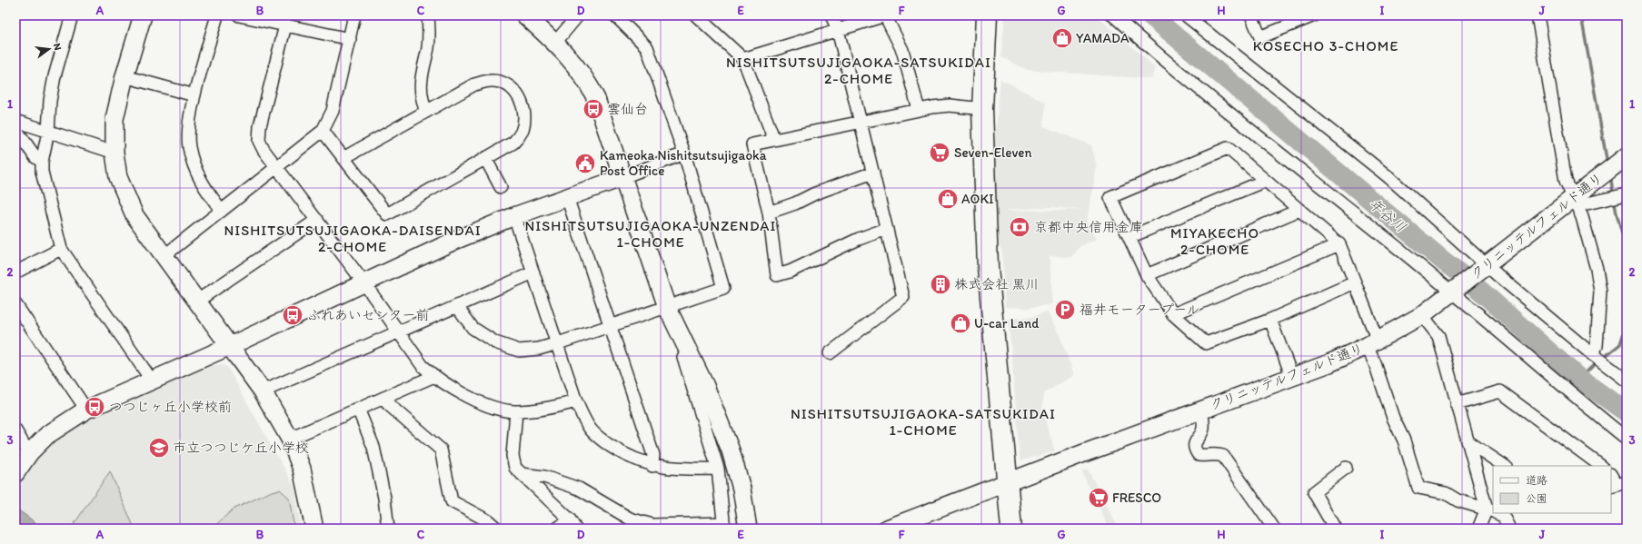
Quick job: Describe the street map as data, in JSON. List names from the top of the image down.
{
  "streets": {
    "street": ["クリニッテルフェルド通り"]
  },
  "districts": [
    "KOSECHO 3-CHOME",
    "NISHITSUTSUJIGAOKA-SATSUKIDAI 2-CHOME",
    "NISHITSUTSUJIGAOKA-UNZENDAI 1-CHOME",
    "NISHITSUTSUJIGAOKA-DAISENDAI 2-CHOME",
    "MIYAKECHO 2-CHOME",
    "NISHITSUTSUJIGAOKA-SATSUKIDAI 1-CHOME"
  ],
  "water": ["年谷川"],
  "places": {
    "shop": ["YAMADA", "AOKI", "U-car Land"],
    "bus stop": ["雲仙台", "ふれあいセンター前", "つつじヶ丘小学校前"],
    "supermarket": ["Seven-Eleven", "FRESCO"],
    "public building": ["Kameoka Nishitsutsujigaoka Post Office"],
    "bank": ["京都中央信用金庫"],
    "building": ["株式会社 黒川"],
    "parking": ["福井モータープール"],
    "school or university": ["市立つつじケ丘小学校"]
  },
  "legend": ["道路", "公園"],
  "north": "right",
  "grid": {
    "columns": [
      "A",
      "B",
      "C",
      "D",
      "E",
      "F",
      "G",
      "H",
      "I",
      "J"
    ],
    "rows": ["1", "2", "3"]
  }
}
